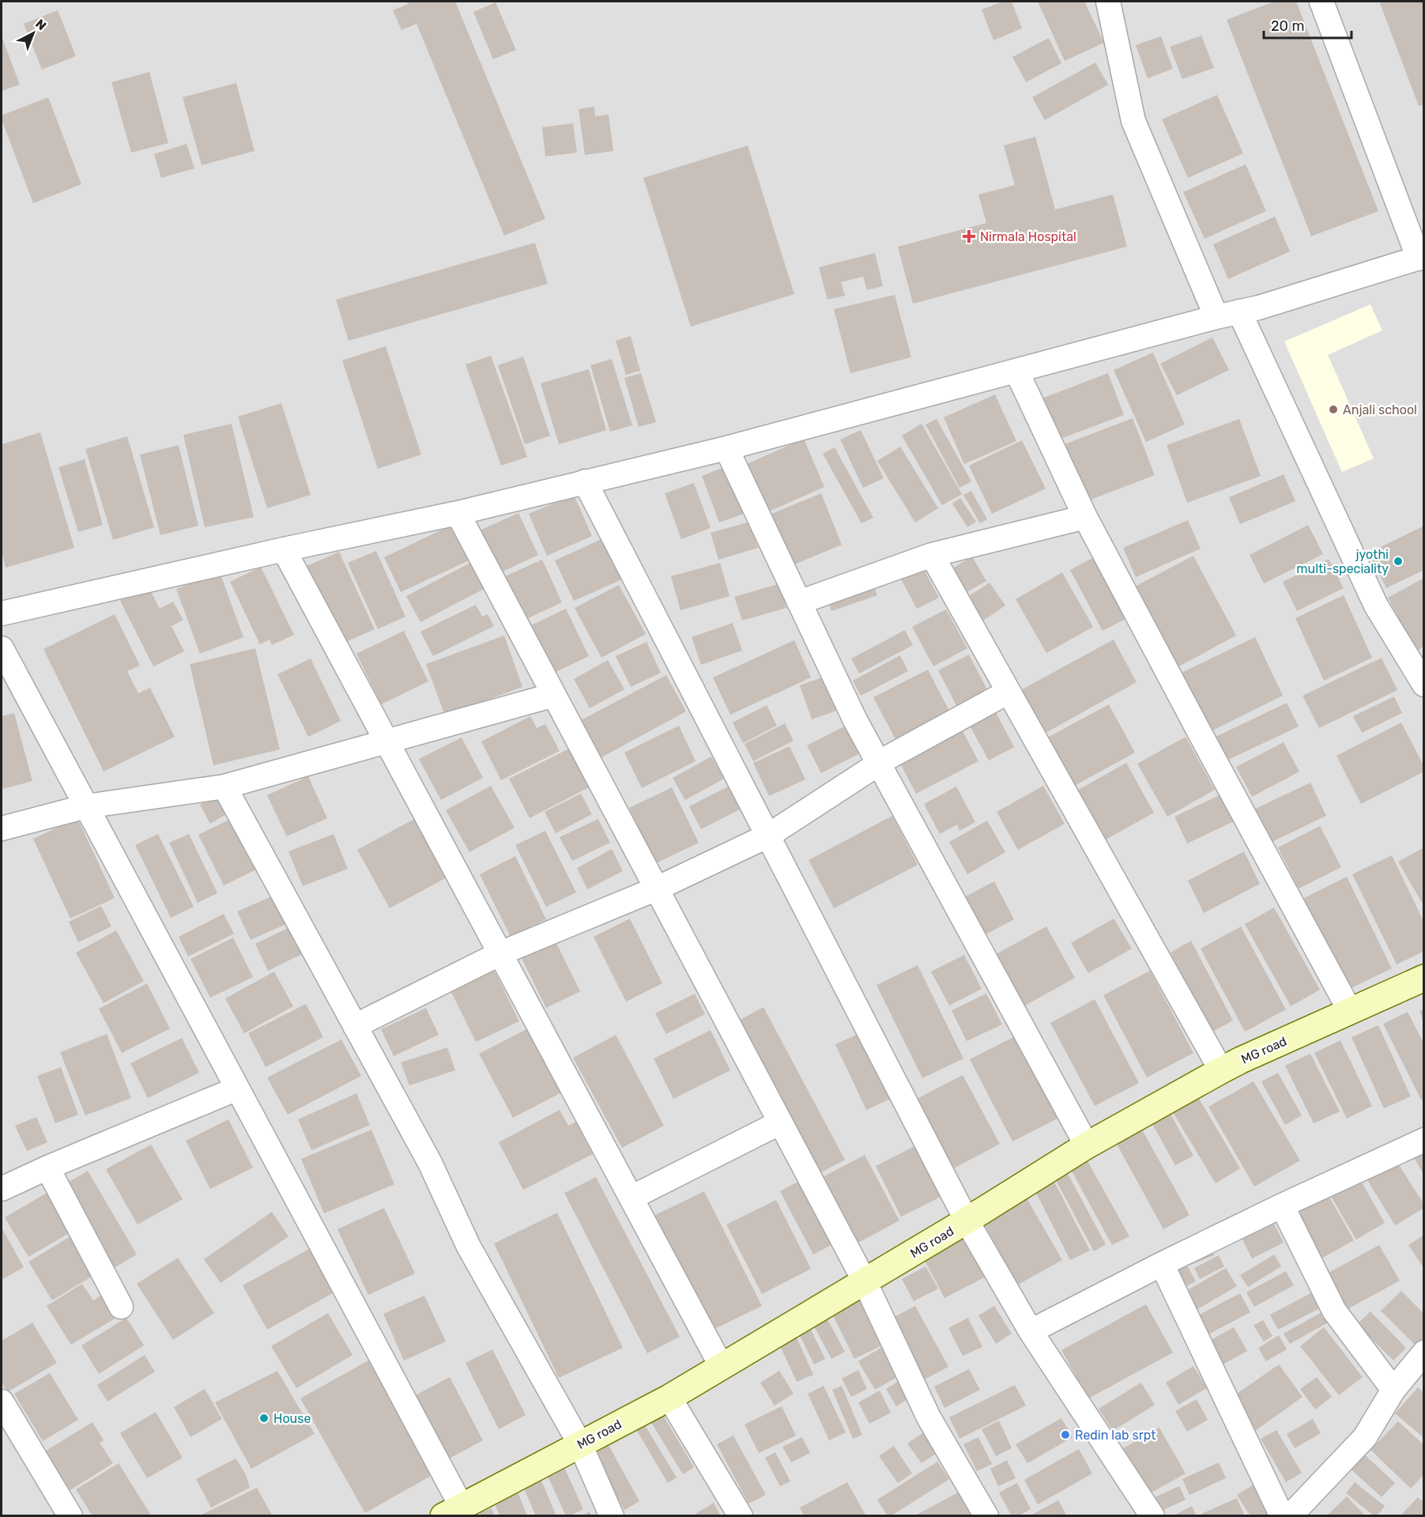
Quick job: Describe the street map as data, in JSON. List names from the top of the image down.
{
  "streets": {
    "main road": ["MG road"]
  },
  "places": {
    "health": ["Nirmala Hospital"],
    "other": [
      "Anjali school",
      "jyothi multi-speciality",
      "House",
      "Redin lab srpt"
    ]
  },
  "scale_bar": "20 m",
  "north": "top right"
}
